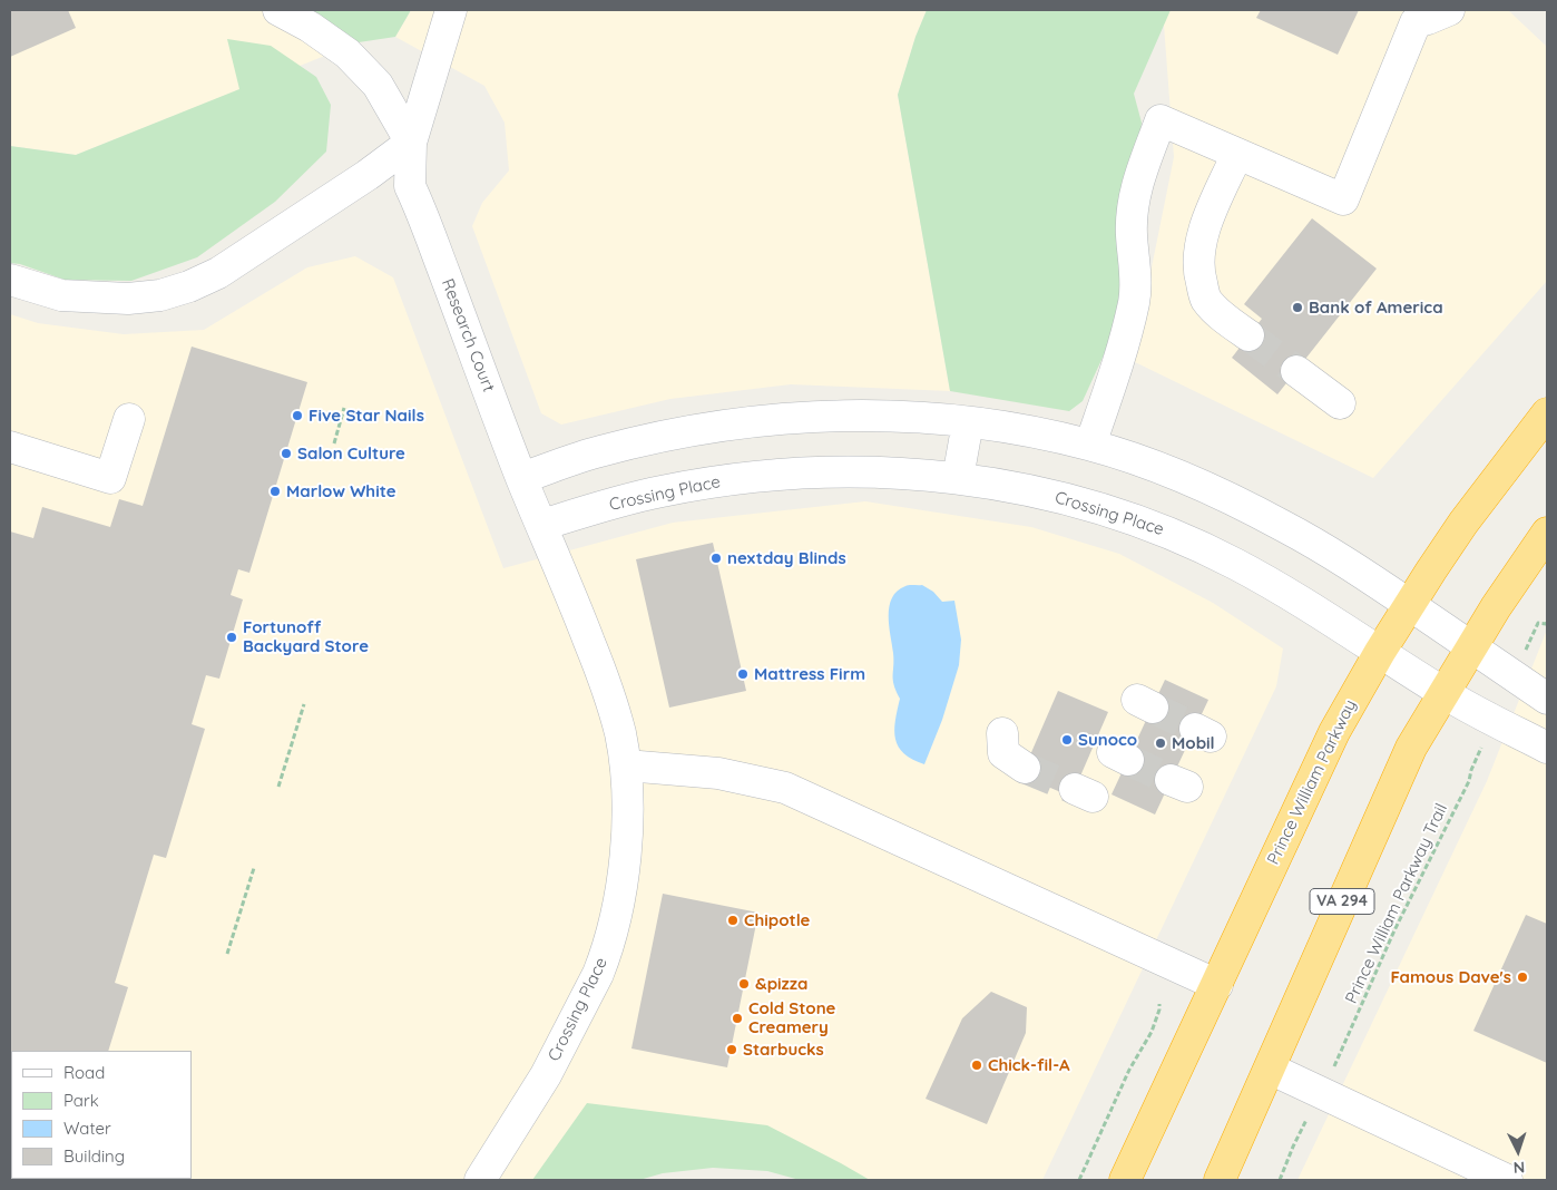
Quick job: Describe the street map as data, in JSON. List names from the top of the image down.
{
  "streets": {
    "highway": ["Prince William Parkway", "VA 294"],
    "street": ["Research Court", "Crossing Place"],
    "path": ["Prince William Parkway Trail"]
  },
  "crossings": [
    ["Research Court", "Crossing Place"],
    ["Crossing Place", "Prince William Parkway"],
    ["Crossing Place", "VA 294"]
  ],
  "places": [
    "Bank of America",
    "Five Star Nails",
    "Salon Culture",
    "Marlow White",
    "nextday Blinds",
    "Fortunoff Backyard Store",
    "Mattress Firm",
    "Sunoco",
    "Mobil",
    "Chipotle",
    "Famous Dave's",
    "&pizza",
    "Cold Stone Creamery",
    "Starbucks",
    "Chick-fil-A"
  ],
  "legend": [
    "Road",
    "Park",
    "Water",
    "Building"
  ],
  "north": "bottom"
}
